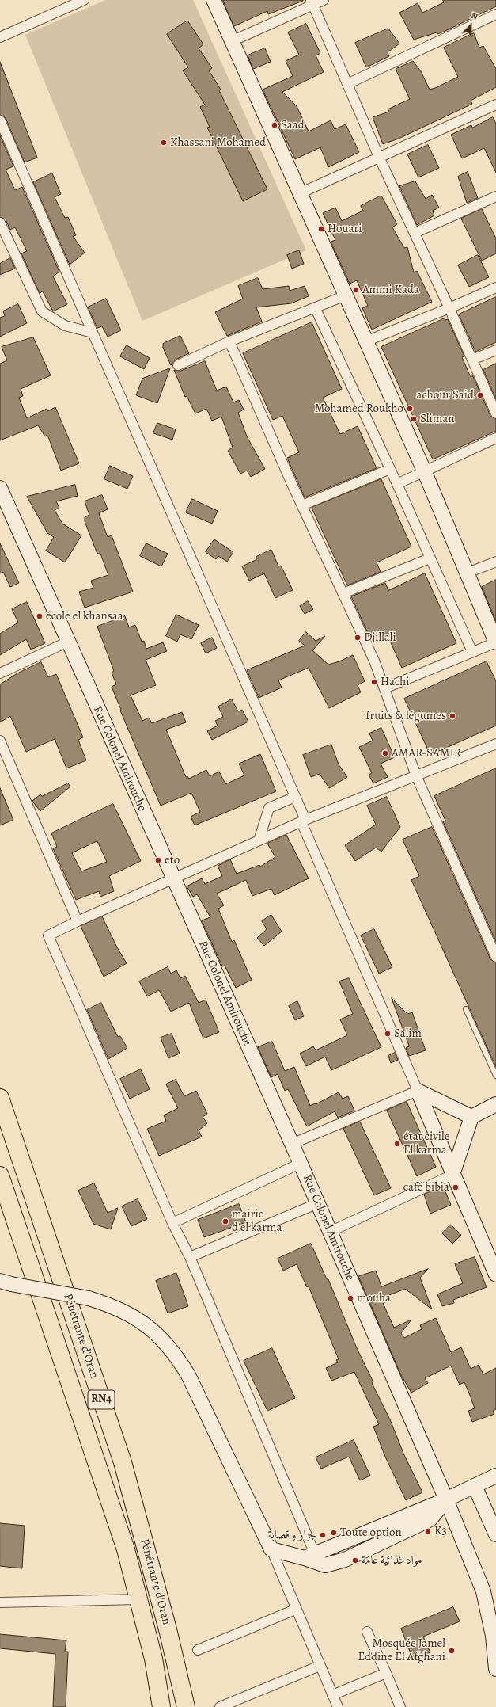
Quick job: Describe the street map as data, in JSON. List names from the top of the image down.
{
  "streets": {
    "highway": ["Pénétrante d'Oran", "RN4"],
    "street": ["Rue Colonel Amirouche"]
  },
  "places": [
    "Saad",
    "Khassani Mohamed",
    "Houari",
    "Ammi Kada",
    "achour Said",
    "Mohamed Roukho",
    "Sliman",
    "école el khansaa",
    "Djillali",
    "Hachi",
    "fruits & légumes",
    "AMAR-SAMIR",
    "eto",
    "Salim",
    "état civile El karma",
    "café bibia",
    "mairie d'el karma",
    "mouha",
    "K3",
    "Toute option",
    "جزار و قصابة",
    "مواد غذائية عامة",
    "Mosquée Jamel Eddine El Afghani"
  ],
  "north": "top"
}
